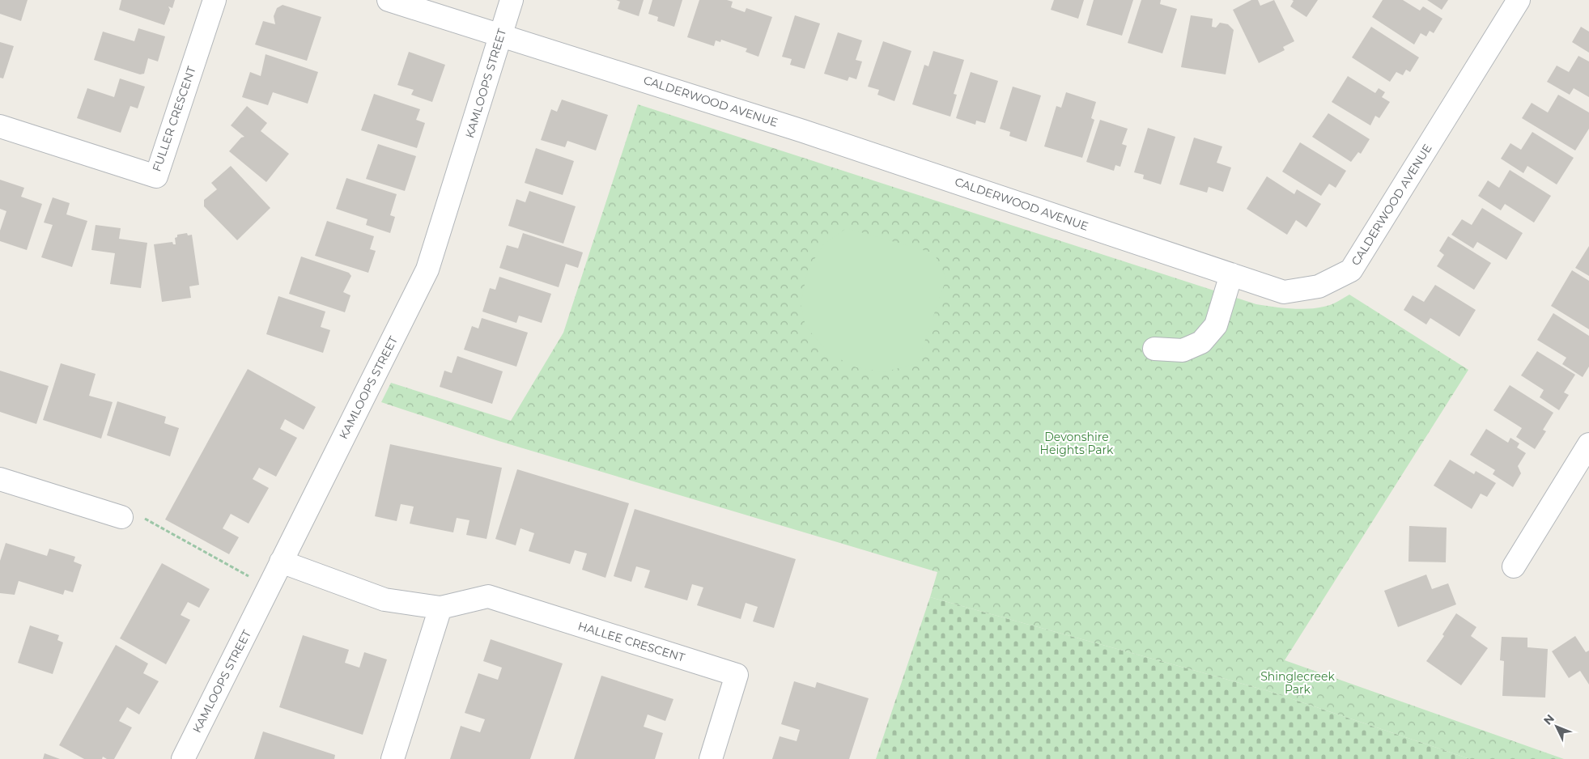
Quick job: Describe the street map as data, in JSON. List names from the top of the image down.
{
  "streets": {
    "street": [
      "KAMLOOPS STREET",
      "CALDERWOOD AVENUE",
      "FULLER CRESCENT",
      "HALLEE CRESCENT"
    ]
  },
  "crossings": [
    ["KAMLOOPS STREET", "CALDERWOOD AVENUE"],
    ["KAMLOOPS STREET", "HALLEE CRESCENT"]
  ],
  "parks": ["Devonshire Heights Park", "Shinglecreek Park"],
  "north": "top left"
}
